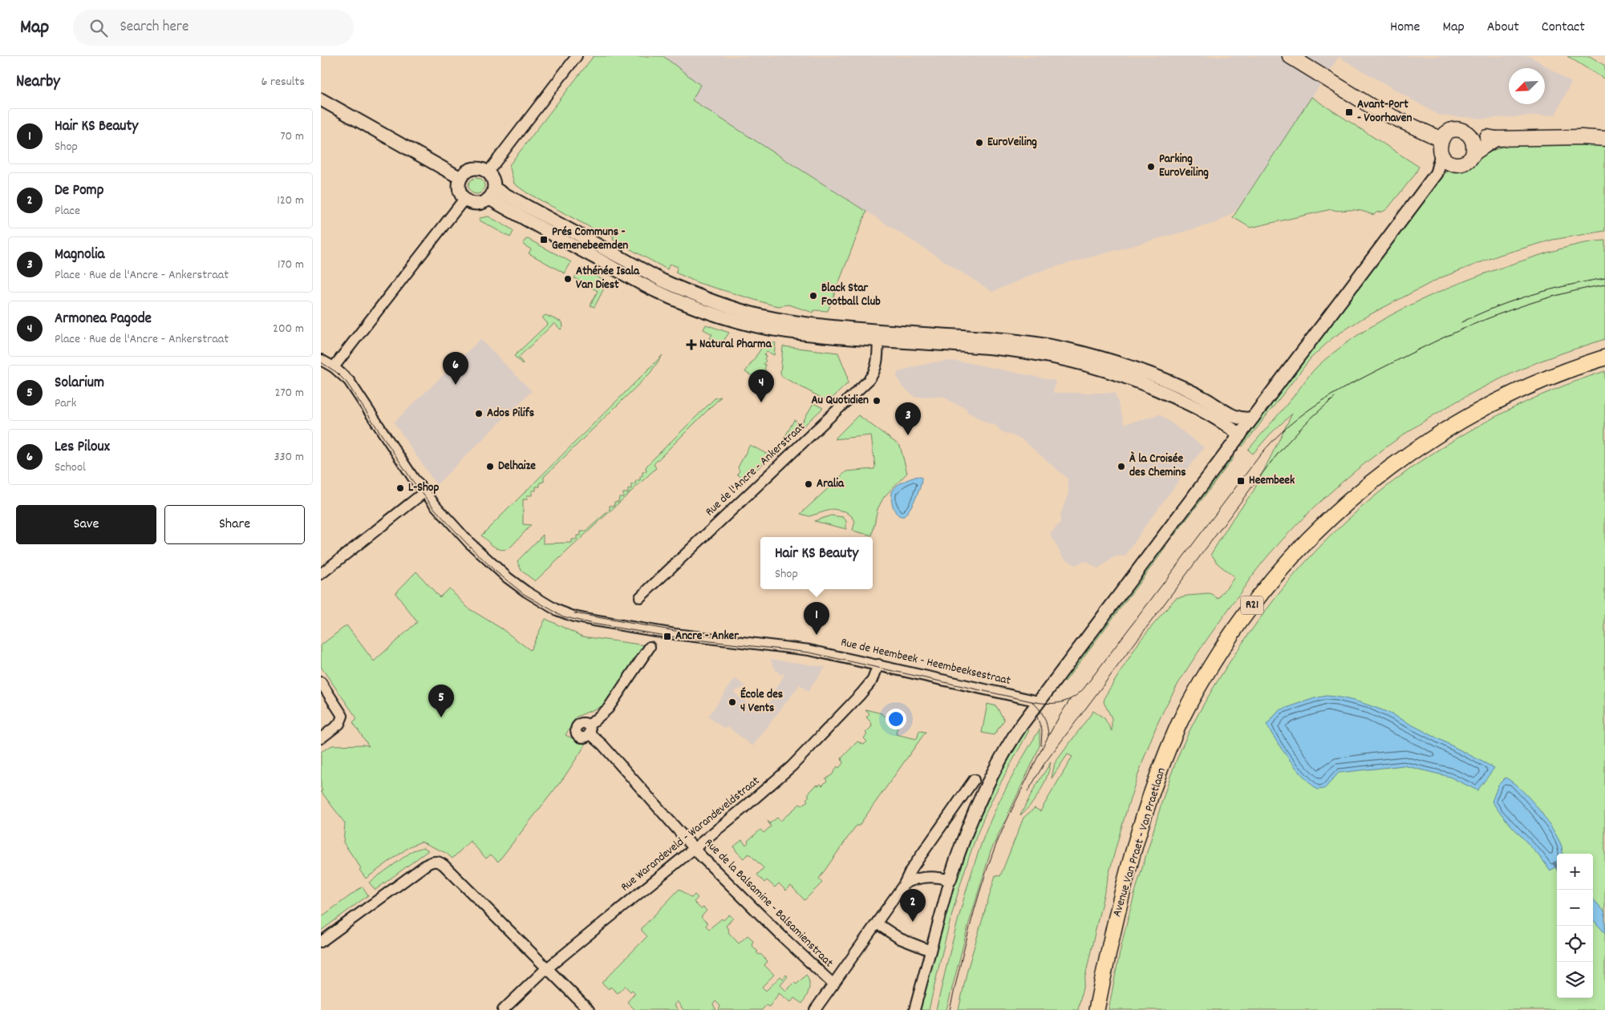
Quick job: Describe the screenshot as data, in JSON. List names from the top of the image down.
{
  "streets": {
    "main road": ["R21", "Avenue Van Praet - Van Praetlaan"],
    "street": [
      "Rue de l'Ancre - Ankerstraat",
      "Rue de Heembeek - Heembeeksestraat",
      "Rue Warandeveld - Warandeveldstraat",
      "Rue de la Balsamine - Balsamienstraat"
    ]
  },
  "crossings": [
    ["Rue de Heembeek - Heembeeksestraat", "Rue Warandeveld - Warandeveldstraat"],
    ["Rue Warandeveld - Warandeveldstraat", "Rue de la Balsamine - Balsamienstraat"]
  ],
  "places": {
    "transit": [
      "Avant-Port - Voorhaven",
      "Prés Communs - Gemenebeemden",
      "Heembeek",
      "Ancre - Anker"
    ],
    "other": [
      "EuroVeiling",
      "Parking EuroVeiling",
      "Athénée Isala Van Diest",
      "Black Star Football Club",
      "Au Quotidien",
      "Ados Pilifs",
      "Delhaize",
      "À la Croisée des Chemins",
      "Aralia",
      "L-Shop",
      "École des 4 Vents"
    ],
    "health": ["Natural Pharma"]
  },
  "north": "bottom left",
  "page": {
    "header": "Map",
    "search": "Search here",
    "nav": [
      "Home",
      "Map",
      "About",
      "Contact"
    ],
    "heading": ["Nearby", "6 results"],
    "list": [
      {
        "mark": "1",
        "name": "Hair KS Beauty",
        "note": "Shop",
        "value": "70 m"
      },
      {
        "mark": "2",
        "name": "De Pomp",
        "note": "Place",
        "value": "120 m"
      },
      {
        "mark": "3",
        "name": "Magnolia",
        "note": "Place · Rue de l'Ancre - Ankerstraat",
        "value": "170 m"
      },
      {
        "mark": "4",
        "name": "Armonea Pagode",
        "note": "Place · Rue de l'Ancre - Ankerstraat",
        "value": "200 m"
      },
      {
        "mark": "5",
        "name": "Solarium",
        "note": "Park",
        "value": "270 m"
      },
      {
        "mark": "6",
        "name": "Les Piloux",
        "note": "School",
        "value": "330 m"
      }
    ],
    "pins": [
      "6",
      "4",
      "3",
      "1",
      "5",
      "2"
    ],
    "buttons": ["Save", "Share"],
    "popup": ["Hair KS Beauty", "Shop"],
    "map_buttons": ["+", "−"]
  }
}
